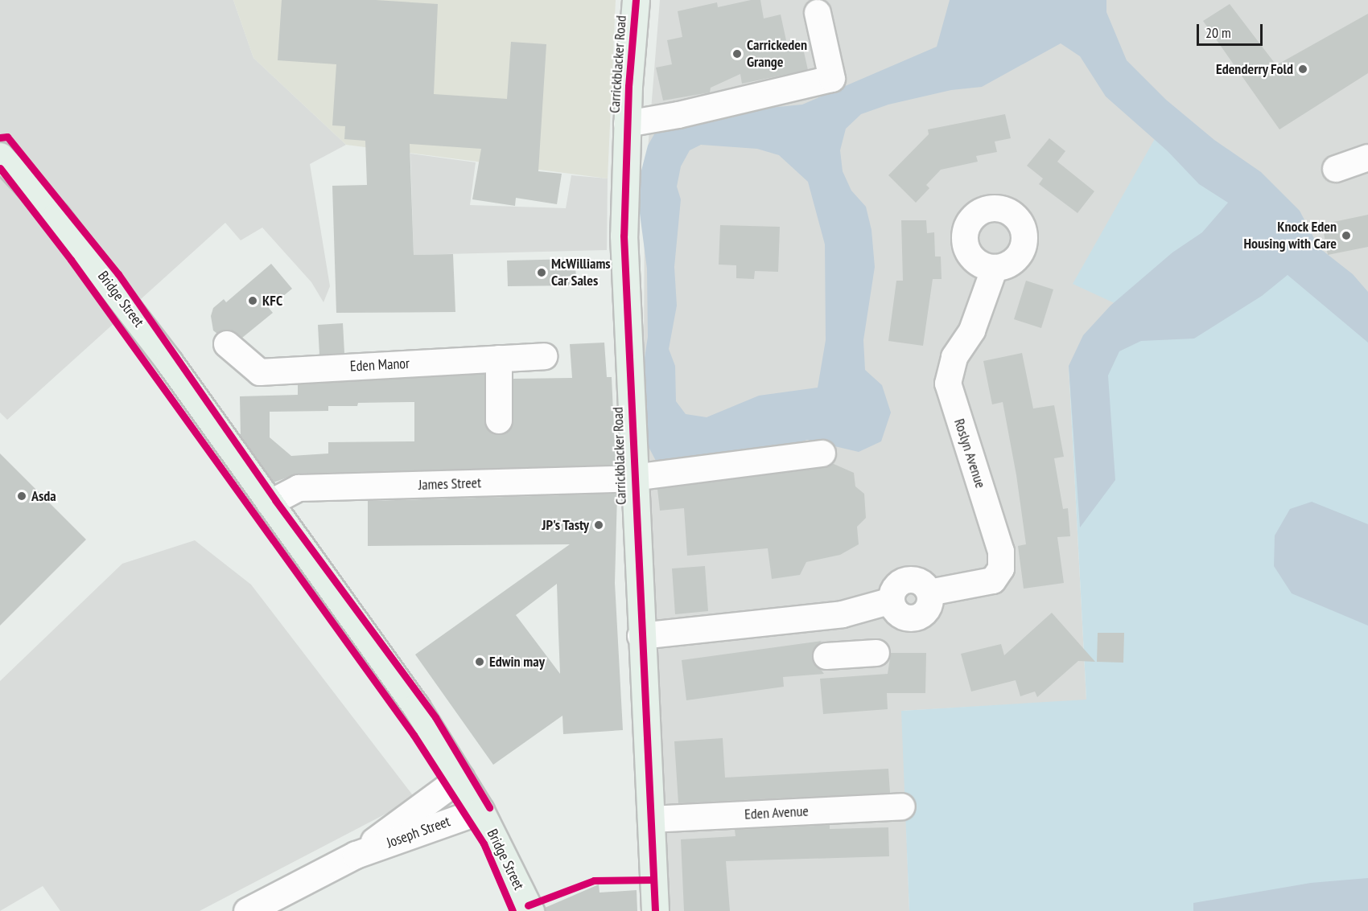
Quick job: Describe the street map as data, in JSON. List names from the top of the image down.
{
  "streets": {
    "main road": ["Carrickblacker Road", "Bridge Street"],
    "street": [
      "Eden Manor",
      "Roslyn Avenue",
      "James Street",
      "Eden Avenue",
      "Joseph Street"
    ]
  },
  "crossings": [
    ["Carrickblacker Road", "James Street"],
    ["Carrickblacker Road", "Eden Avenue"],
    ["Bridge Street", "James Street"],
    ["Bridge Street", "Joseph Street"]
  ],
  "places": [
    "Carrickeden Grange",
    "Edenderry Fold",
    "Knock Eden Housing with Care",
    "McWilliams Car Sales",
    "KFC",
    "Asda",
    "JP's Tasty",
    "Edwin may"
  ],
  "scale_bar": "20 m"
}
